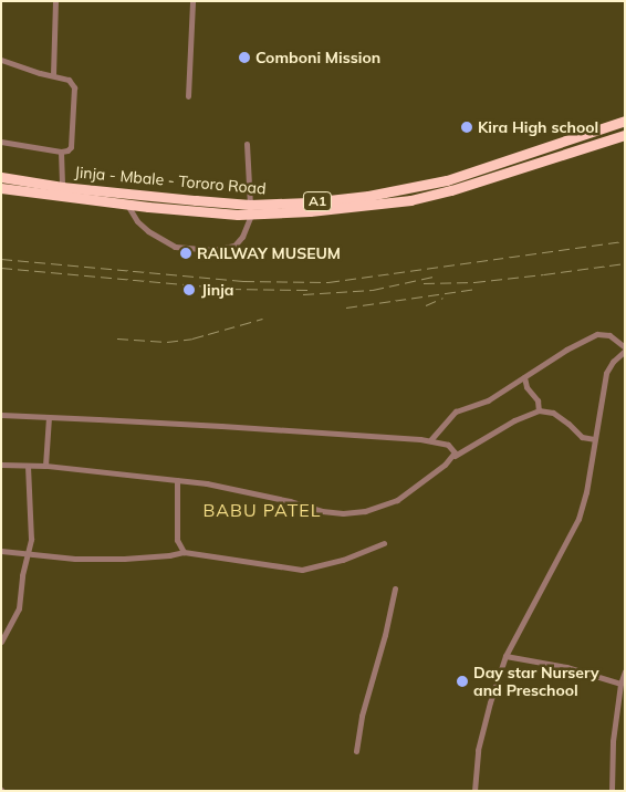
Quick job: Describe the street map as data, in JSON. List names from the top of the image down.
{
  "streets": {
    "highway": ["Jinja - Mbale - Tororo Road", "A1"]
  },
  "districts": ["BABU PATEL"],
  "places": [
    "Comboni Mission",
    "Kira High school",
    "RAILWAY MUSEUM",
    "Jinja",
    "Day star Nursery and Preschool"
  ]
}
